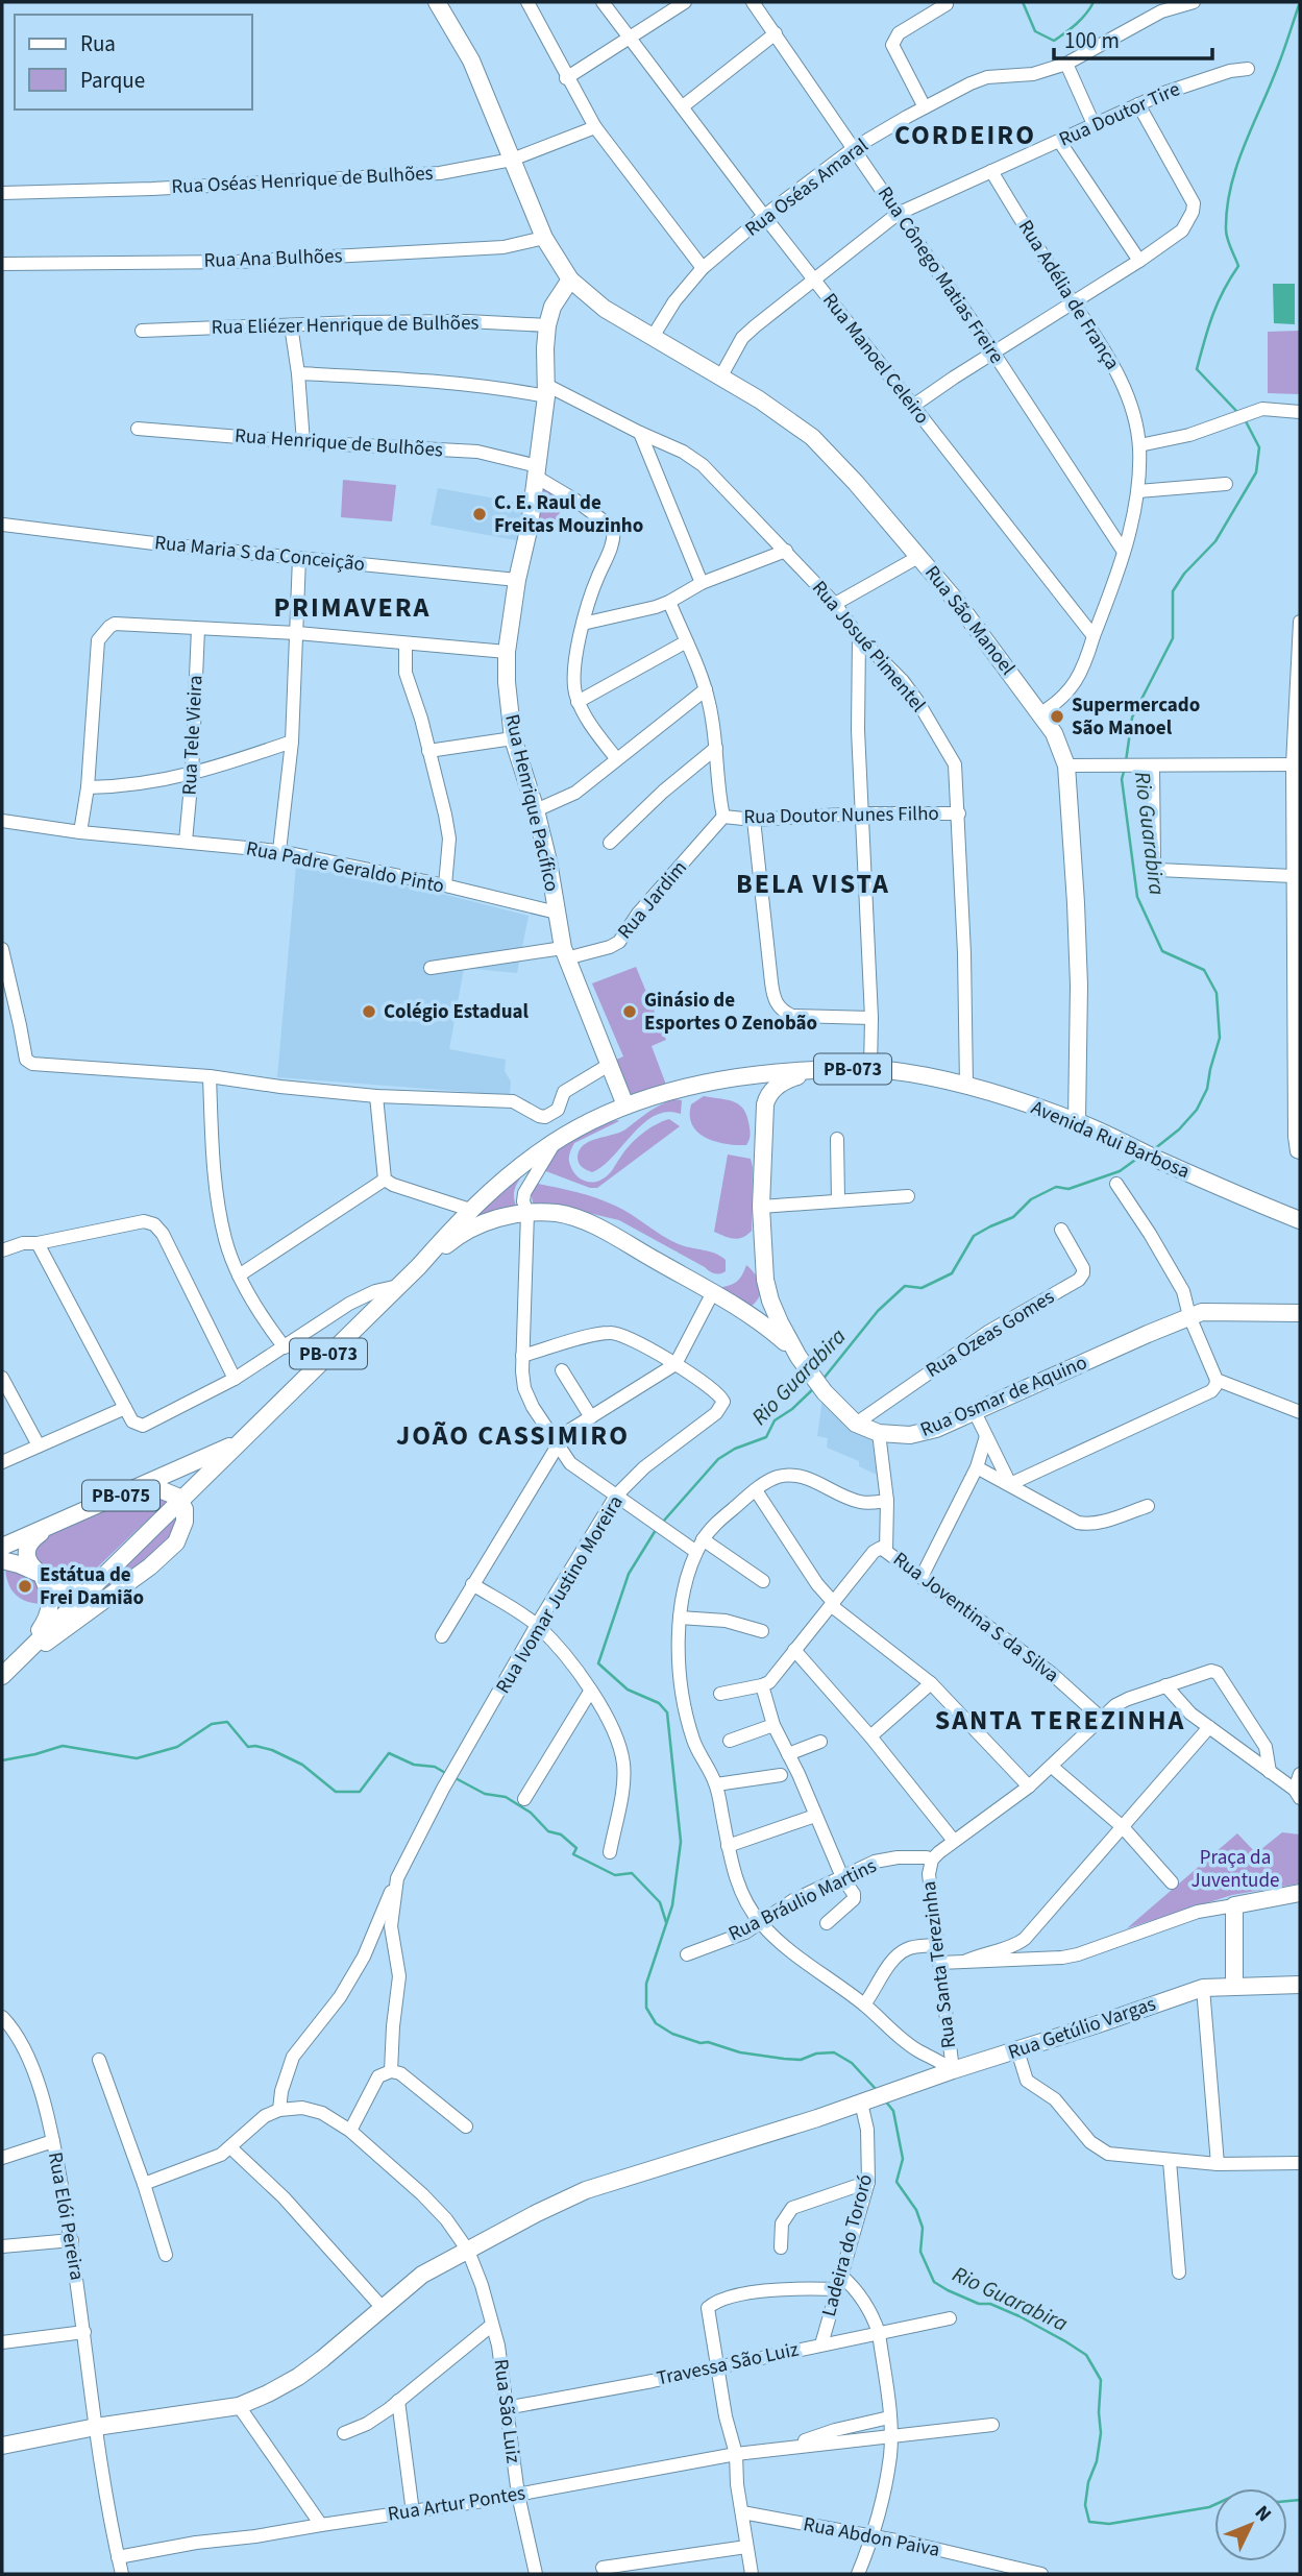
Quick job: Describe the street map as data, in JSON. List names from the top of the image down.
{
  "streets": {
    "main road": [
      "Rua São Manoel",
      "Rua Henrique Pacífico",
      "PB-073",
      "Avenida Rui Barbosa",
      "Rua Osmar de Aquino",
      "PB-075",
      "Rua Getúlio Vargas"
    ],
    "street": [
      "Rua Doutor Tire",
      "Rua Oséas Henrique de Bulhões",
      "Rua Oséas Amaral",
      "Rua Ana Bulhões",
      "Rua Cônego Matias Freire",
      "Rua Adélia de França",
      "Rua Eliézer Henrique de Bulhões",
      "Rua Manoel Celeiro",
      "Rua Henrique de Bulhões",
      "Rua Maria S da Conceição",
      "Rua Josué Pimentel",
      "Rua Tele Vieira",
      "Rua Doutor Nunes Filho",
      "Rua Padre Geraldo Pinto",
      "Rua Jardim",
      "Rua Ozeas Gomes",
      "Rua Ivomar Justino Moreira",
      "Rua Joventina S da Silva",
      "Rua Bráulio Martins",
      "Rua Santa Terezinha",
      "Rua Elói Pereira",
      "Ladeira do Tororó",
      "Travessa São Luiz",
      "Rua São Luiz",
      "Rua Artur Pontes",
      "Rua Abdon Paiva"
    ]
  },
  "crossings": [
    ["Rua Doutor Tire", "Rua Cônego Matias Freire"],
    ["Rua Doutor Tire", "Rua Adélia de França"],
    ["Rua Doutor Tire", "Rua Manoel Celeiro"],
    ["Rua Doutor Tire", "Rua São Manoel"],
    ["Rua Oséas Henrique de Bulhões", "Rua São Manoel"],
    ["Rua Oséas Amaral", "Rua Cônego Matias Freire"],
    ["Rua Oséas Amaral", "Rua Manoel Celeiro"],
    ["Rua Oséas Amaral", "Rua São Manoel"],
    ["Rua Ana Bulhões", "Rua São Manoel"],
    ["Rua Cônego Matias Freire", "Rua Adélia de França"],
    ["Rua Adélia de França", "Rua Manoel Celeiro"],
    ["Rua Eliézer Henrique de Bulhões", "Rua Henrique Pacífico"],
    ["Rua Henrique de Bulhões", "Rua Henrique Pacífico"],
    ["Rua Maria S da Conceição", "Rua Henrique Pacífico"],
    ["Rua São Manoel", "Rua Henrique Pacífico"],
    ["Rua São Manoel", "Avenida Rui Barbosa"],
    ["Rua Josué Pimentel", "Rua Henrique Pacífico"],
    ["Rua Josué Pimentel", "Rua Doutor Nunes Filho"],
    ["Rua Josué Pimentel", "Avenida Rui Barbosa"],
    ["Rua Tele Vieira", "Rua Padre Geraldo Pinto"],
    ["Rua Henrique Pacífico", "Rua Padre Geraldo Pinto"],
    ["Rua Henrique Pacífico", "Rua Jardim"],
    ["Rua Henrique Pacífico", "Avenida Rui Barbosa"],
    ["Rua Doutor Nunes Filho", "Rua Jardim"],
    ["PB-073", "Avenida Rui Barbosa"],
    ["PB-073", "Rua Osmar de Aquino"],
    ["PB-073", "PB-075"],
    ["Avenida Rui Barbosa", "Rua Osmar de Aquino"],
    ["Rua Ozeas Gomes", "Rua Osmar de Aquino"],
    ["Rua Ivomar Justino Moreira", "Rua São Luiz"],
    ["Rua Bráulio Martins", "Rua Santa Terezinha"],
    ["Rua Santa Terezinha", "Rua Getúlio Vargas"],
    ["Rua Getúlio Vargas", "Rua Elói Pereira"],
    ["Rua Getúlio Vargas", "Ladeira do Tororó"],
    ["Rua Getúlio Vargas", "Rua São Luiz"],
    ["Rua Elói Pereira", "Rua Artur Pontes"],
    ["Ladeira do Tororó", "Travessa São Luiz"],
    ["Travessa São Luiz", "Rua São Luiz"],
    ["Rua São Luiz", "Rua Artur Pontes"]
  ],
  "districts": [
    "CORDEIRO",
    "PRIMAVERA",
    "BELA VISTA",
    "JOÃO CASSIMIRO",
    "SANTA TEREZINHA"
  ],
  "water": ["Rio Guarabira"],
  "parks": ["Praça da Juventude"],
  "places": [
    "C. E. Raul de Freitas Mouzinho",
    "Supermercado São Manoel",
    "Colégio Estadual",
    "Ginásio de Esportes O Zenobão",
    "Estátua de Frei Damião"
  ],
  "legend": ["Rua", "Parque"],
  "scale_bar": "100 m",
  "north": "top right"
}
